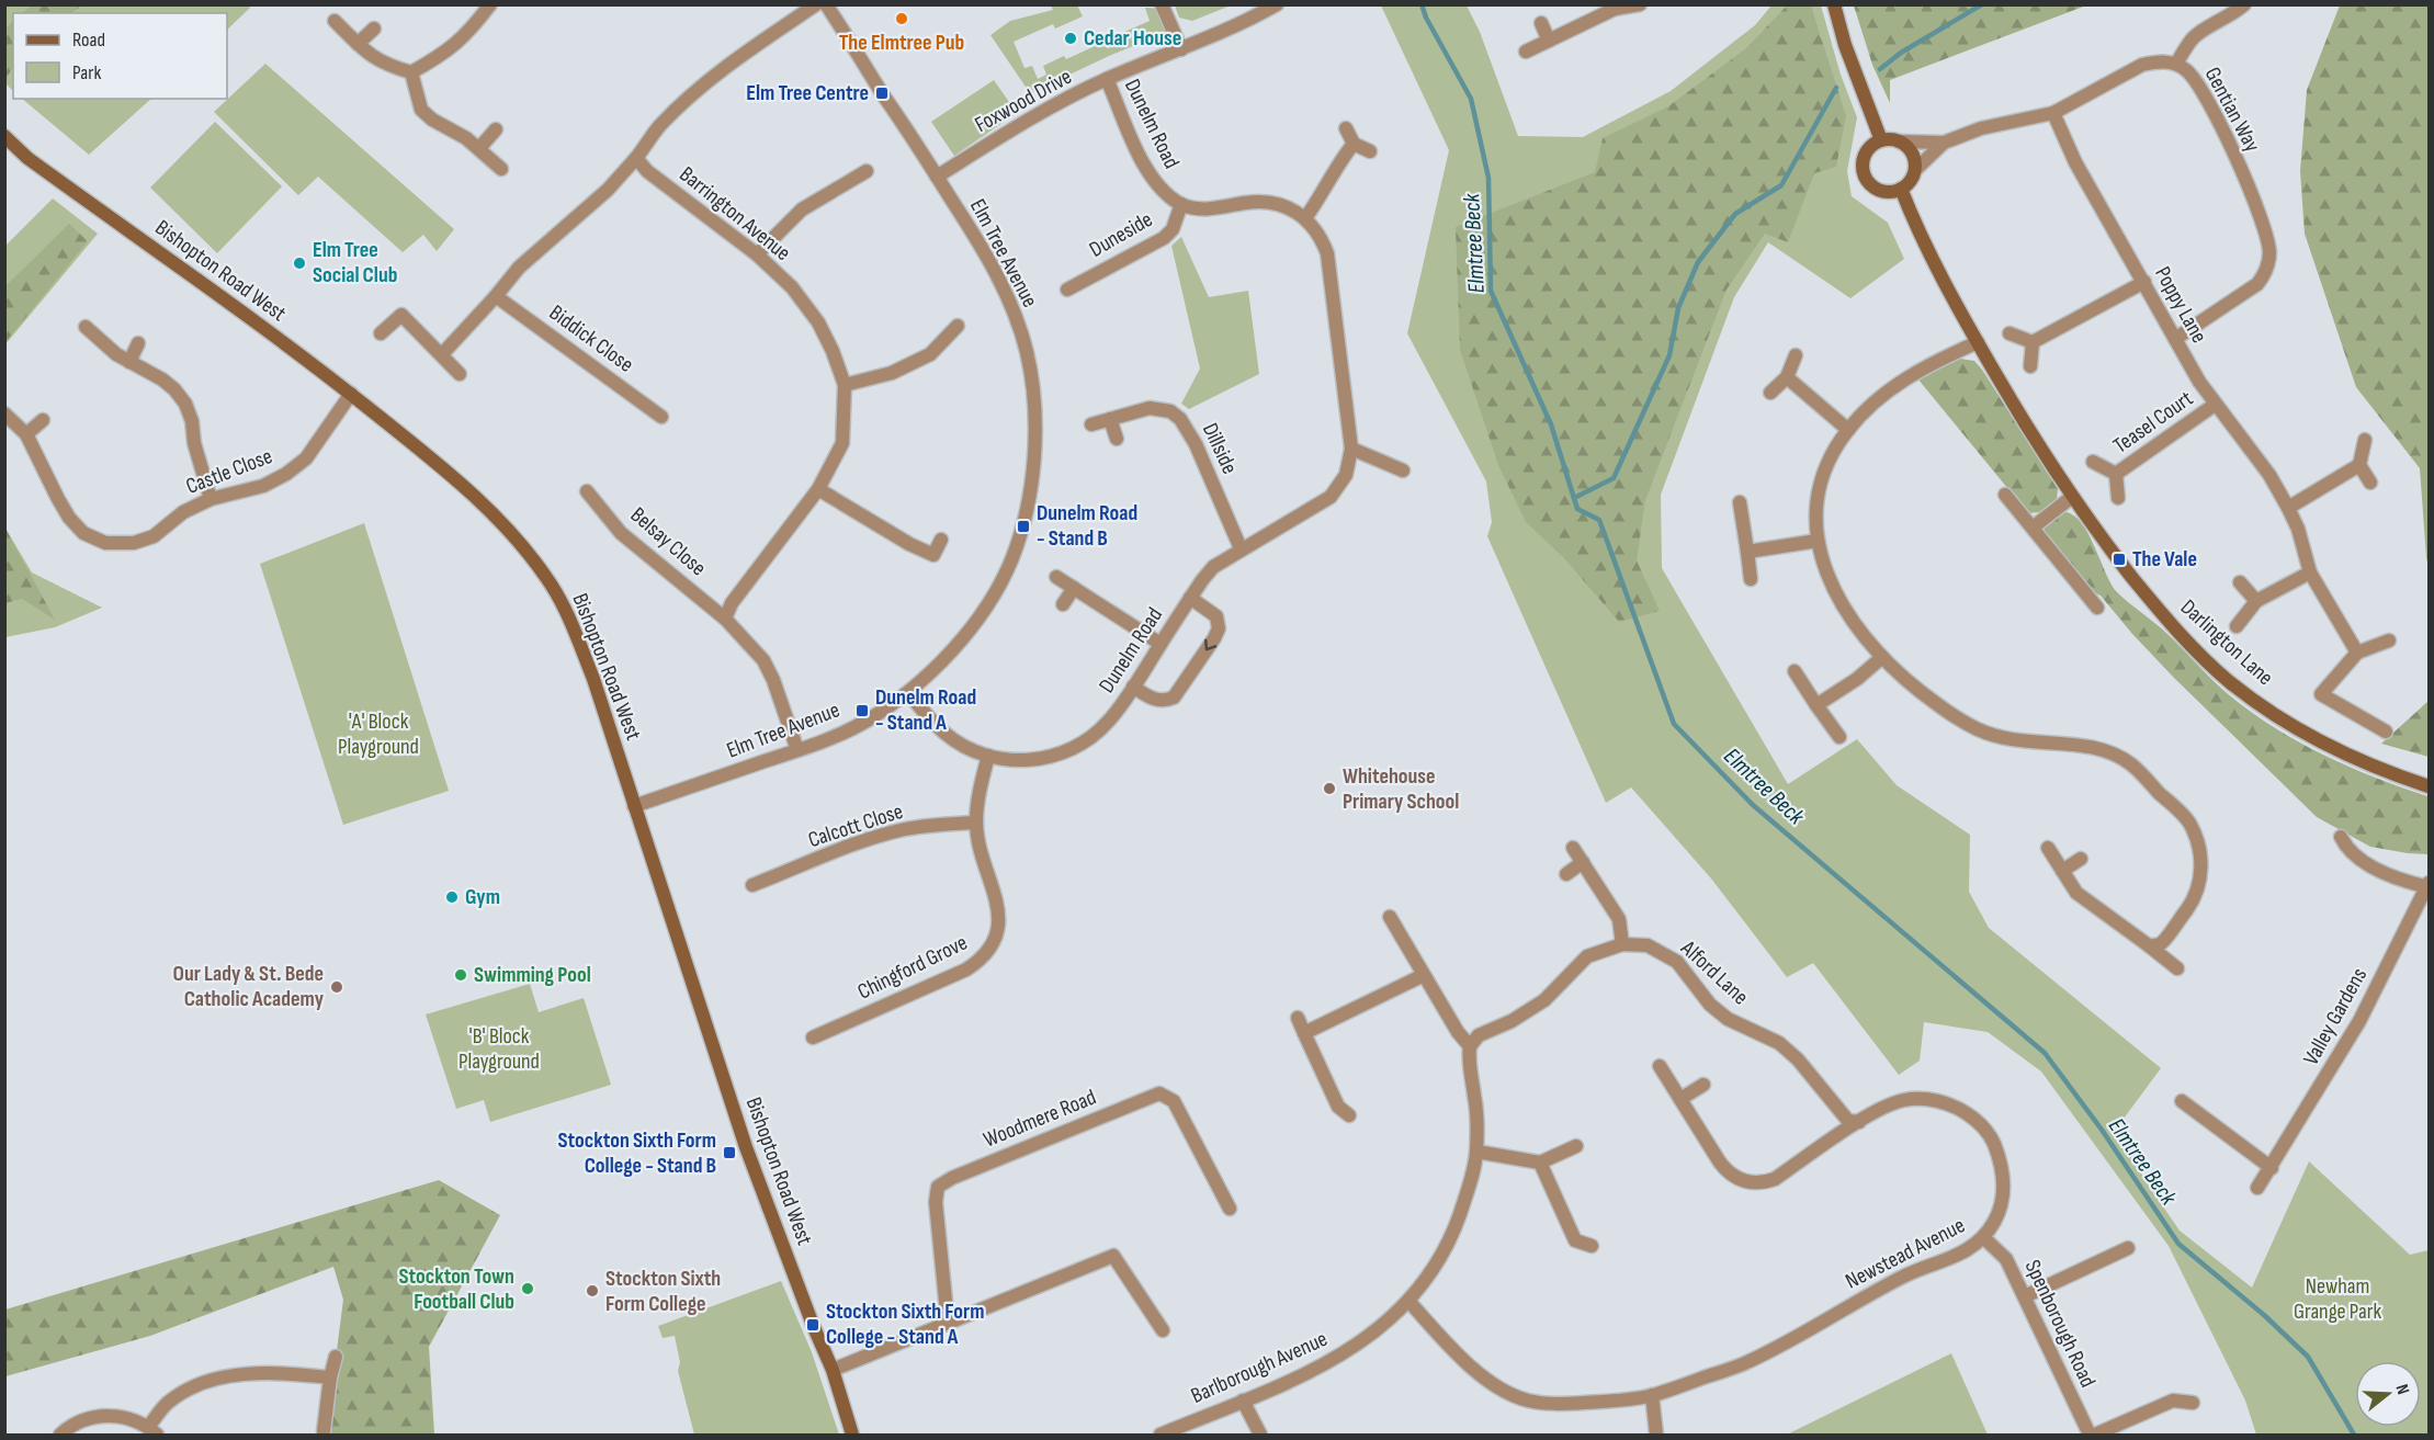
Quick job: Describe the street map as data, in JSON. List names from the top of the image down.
{
  "streets": {
    "street": [
      "Foxwood Drive",
      "Gentian Way",
      "Dunelm Road",
      "Barrington Avenue",
      "Duneside",
      "Elm Tree Avenue",
      "Bishopton Road West",
      "Poppy Lane",
      "Biddick Close",
      "Teasel Court",
      "Dillside",
      "Castle Close",
      "Belsay Close",
      "Darlington Lane",
      "Calcott Close",
      "Chingford Grove",
      "Alford Lane",
      "Valley Gardens",
      "Woodmere Road",
      "Newstead Avenue",
      "Spenborough Road",
      "Barlborough Avenue"
    ]
  },
  "crossings": [
    ["Foxwood Drive", "Dunelm Road"],
    ["Foxwood Drive", "Elm Tree Avenue"],
    ["Gentian Way", "Poppy Lane"],
    ["Dunelm Road", "Duneside"],
    ["Dunelm Road", "Elm Tree Avenue"],
    ["Dunelm Road", "Dillside"],
    ["Dunelm Road", "Chingford Grove"],
    ["Barrington Avenue", "Belsay Close"],
    ["Elm Tree Avenue", "Bishopton Road West"],
    ["Bishopton Road West", "Castle Close"],
    ["Poppy Lane", "Teasel Court"],
    ["Calcott Close", "Chingford Grove"],
    ["Alford Lane", "Newstead Avenue"],
    ["Alford Lane", "Barlborough Avenue"],
    ["Newstead Avenue", "Spenborough Road"],
    ["Newstead Avenue", "Barlborough Avenue"]
  ],
  "water": ["Elmtree Beck"],
  "parks": ["'A' Block Playground", "'B' Block Playground", "Newham Grange Park"],
  "places": {
    "other": [
      "The Elmtree Pub",
      "Cedar House",
      "Elm Tree Social Club",
      "Whitehouse Primary School",
      "Gym",
      "Swimming Pool",
      "Our Lady & St. Bede Catholic Academy",
      "Stockton Town Football Club",
      "Stockton Sixth Form College"
    ],
    "transit": [
      "Elm Tree Centre",
      "Dunelm Road - Stand B",
      "The Vale",
      "Dunelm Road - Stand A",
      "Stockton Sixth Form College - Stand B",
      "Stockton Sixth Form College - Stand A"
    ]
  },
  "legend": ["Road", "Park"],
  "north": "right"
}
